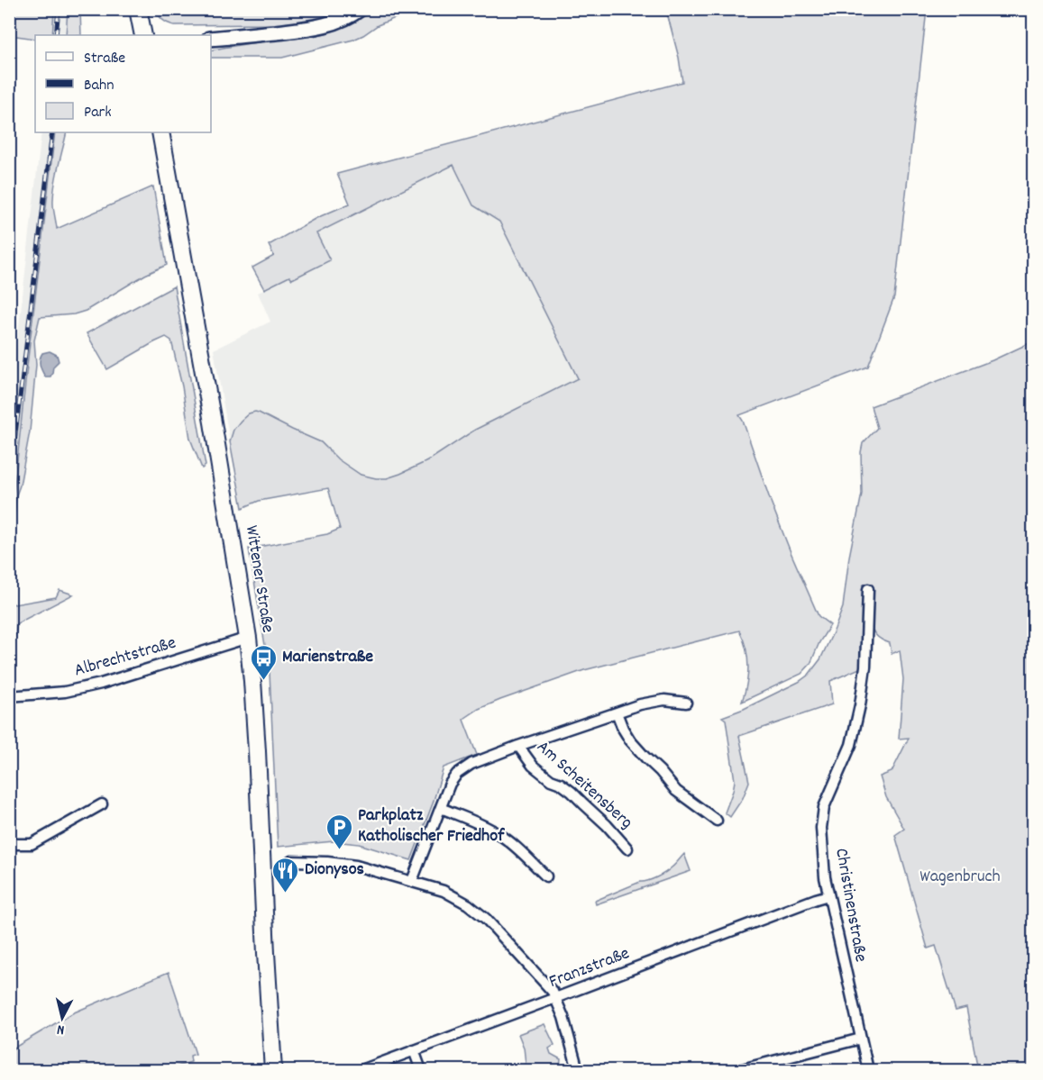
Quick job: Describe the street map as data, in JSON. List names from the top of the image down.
{
  "streets": {
    "main road": ["Wittener Straße"],
    "street": [
      "Albrechtstraße",
      "Am Scheitensberg",
      "Christinenstraße",
      "Franzstraße"
    ]
  },
  "crossings": [
    ["Wittener Straße", "Albrechtstraße"],
    ["Christinenstraße", "Franzstraße"]
  ],
  "parks": ["Wagenbruch"],
  "places": {
    "bus stop": ["Marienstraße"],
    "parking": ["Parkplatz Katholischer Friedhof"],
    "restaurant": ["Dionysos"]
  },
  "legend": ["Straße", "Bahn", "Park"],
  "north": "bottom"
}
